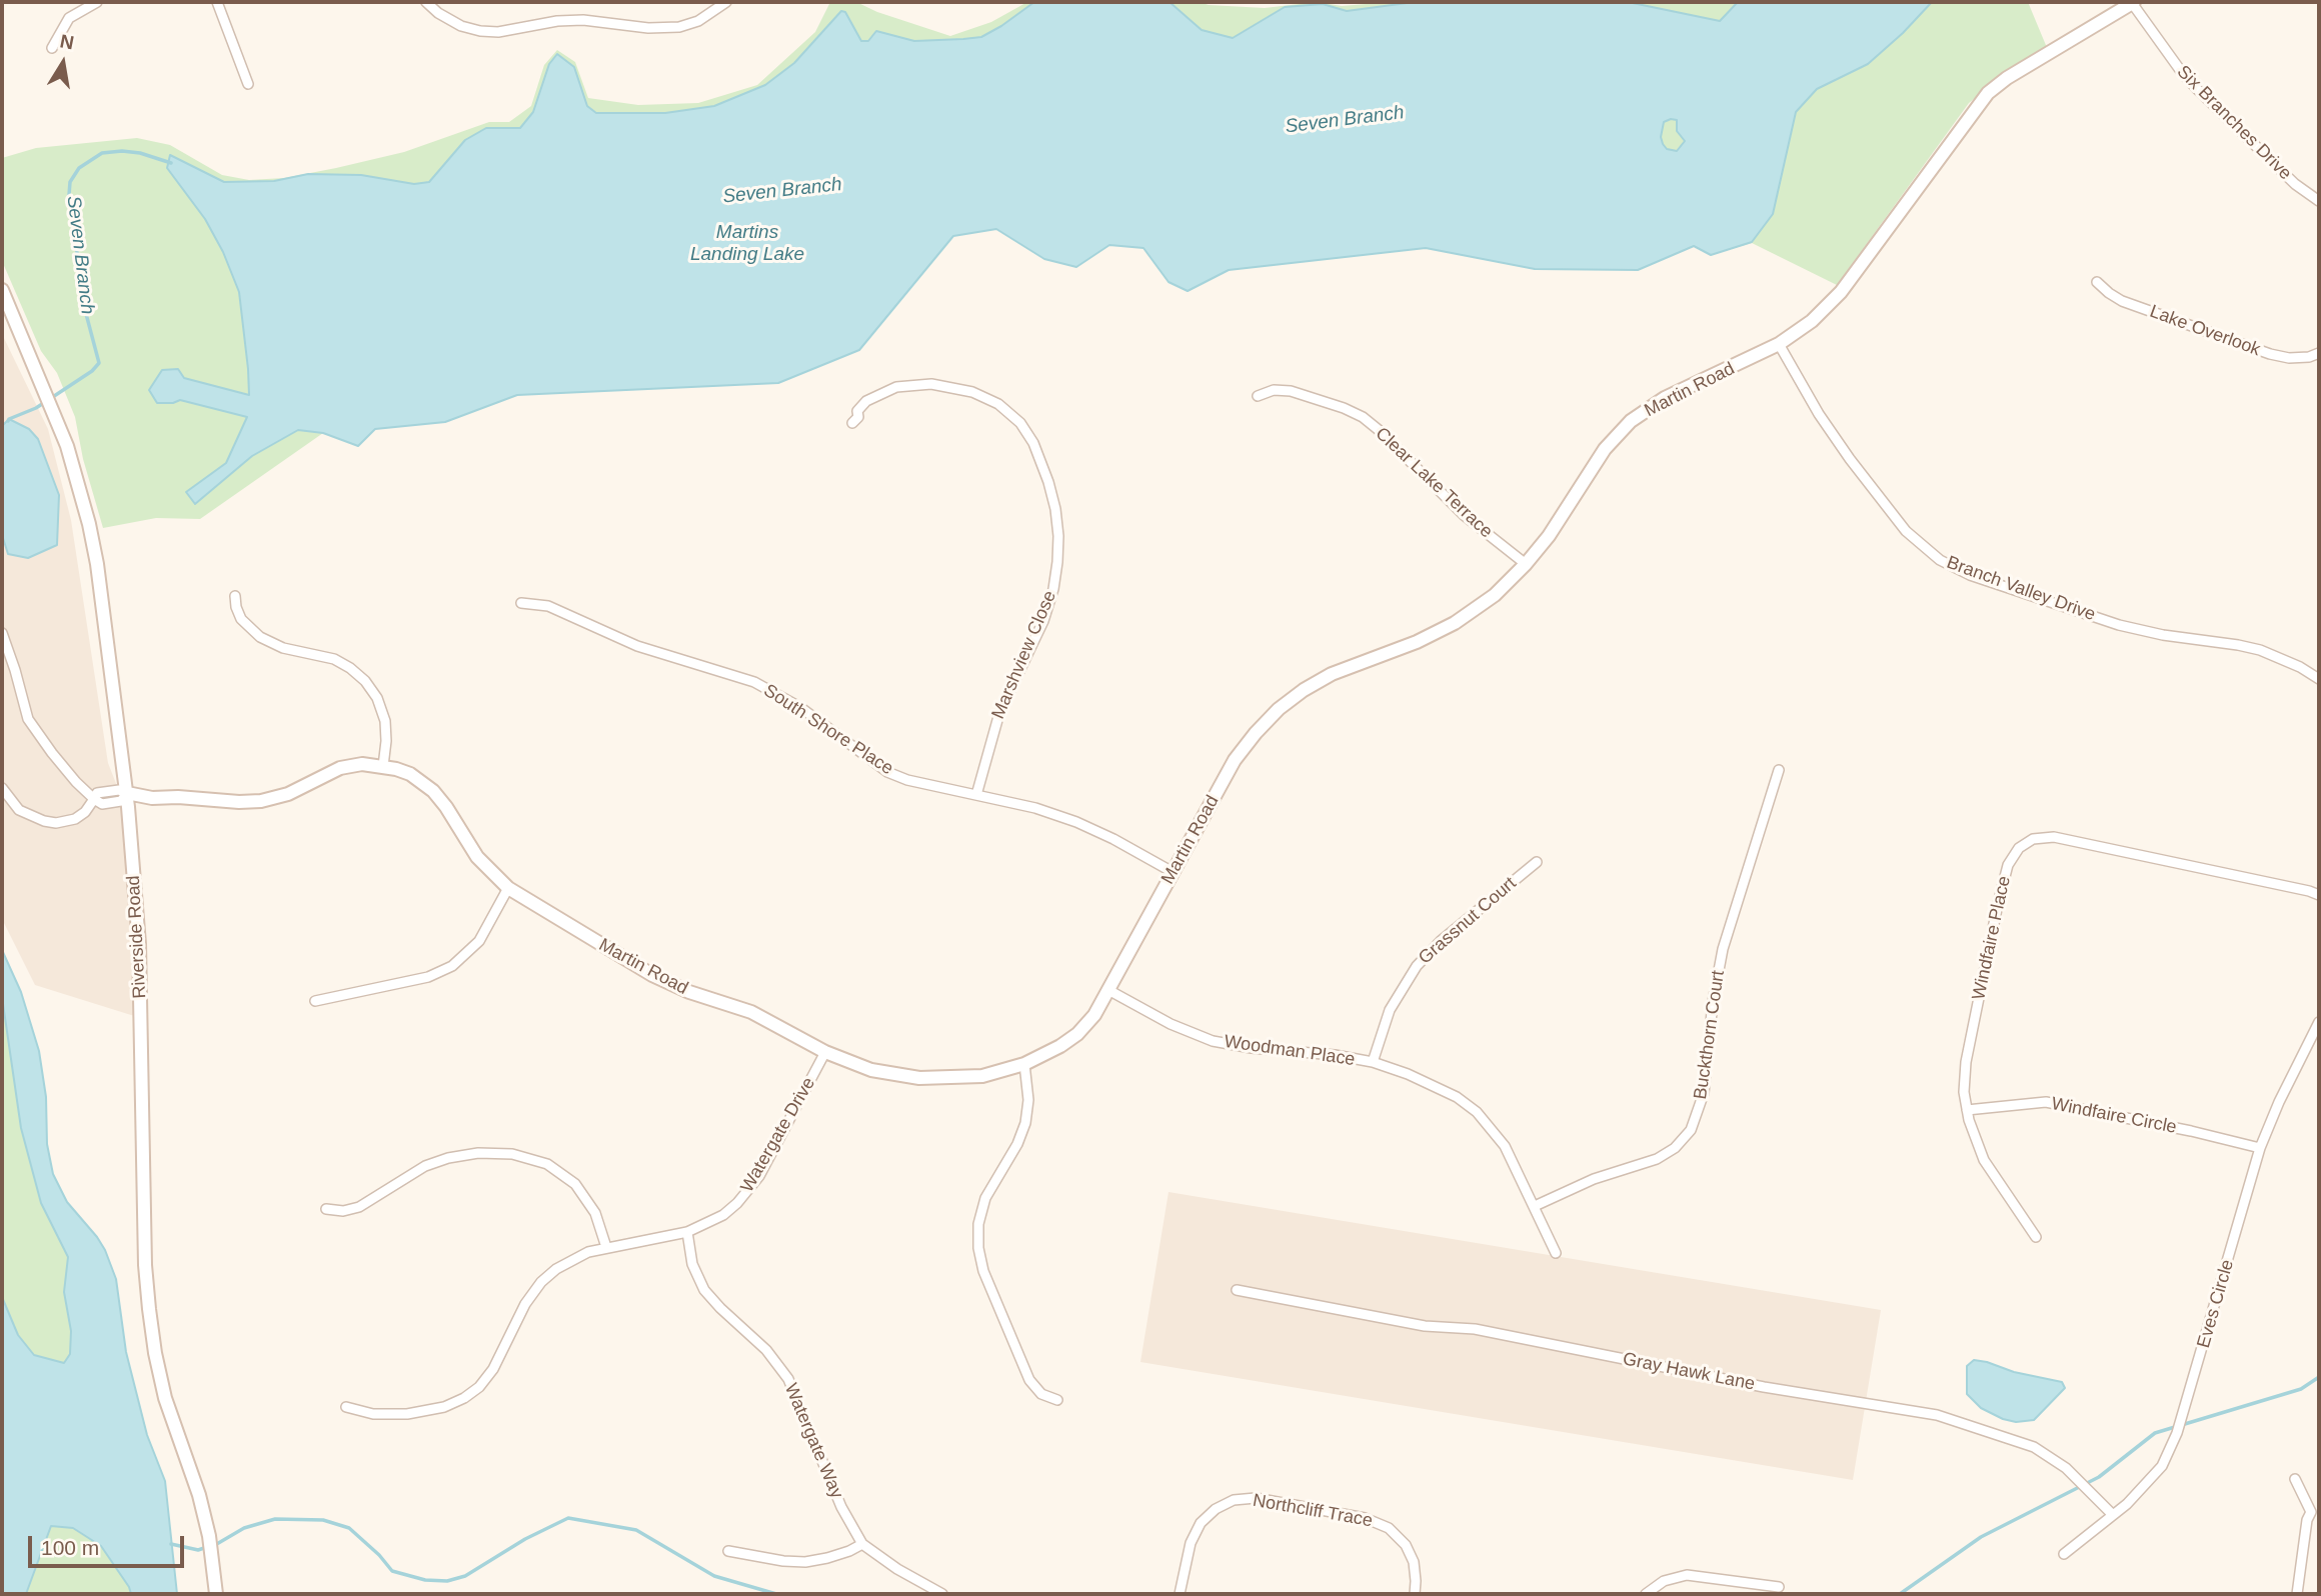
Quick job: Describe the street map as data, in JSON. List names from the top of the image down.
{
  "streets": {
    "street": [
      "Six Branches Drive",
      "Lake Overlook",
      "Martin Road",
      "Clear Lake Terrace",
      "Branch Valley Drive",
      "Marshview Close",
      "South Shore Place",
      "Grassnut Court",
      "Riverside Road",
      "Windfaire Place",
      "Buckthorn Court",
      "Woodman Place",
      "Windfaire Circle",
      "Watergate Drive",
      "Eves Circle",
      "Gray Hawk Lane",
      "Watergate Way",
      "Northcliff Trace"
    ]
  },
  "crossings": [
    ["Six Branches Drive", "Martin Road"],
    ["Martin Road", "Clear Lake Terrace"],
    ["Martin Road", "Branch Valley Drive"],
    ["Martin Road", "South Shore Place"],
    ["Martin Road", "Riverside Road"],
    ["Martin Road", "Woodman Place"],
    ["Martin Road", "Watergate Drive"],
    ["Marshview Close", "South Shore Place"],
    ["Grassnut Court", "Woodman Place"],
    ["Windfaire Place", "Windfaire Circle"],
    ["Buckthorn Court", "Woodman Place"],
    ["Windfaire Circle", "Eves Circle"],
    ["Watergate Drive", "Watergate Way"],
    ["Eves Circle", "Gray Hawk Lane"]
  ],
  "water": ["Seven Branch", "Martins Landing Lake"],
  "scale_bar": "100 m",
  "north": "top"
}
